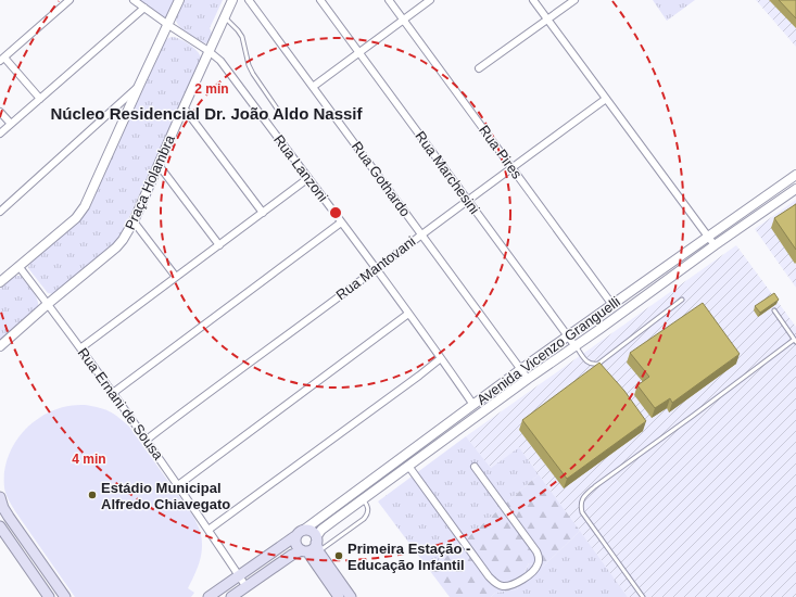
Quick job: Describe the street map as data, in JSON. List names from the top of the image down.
{
  "streets": {
    "main road": ["Avenida Vicenzo Granguelli"],
    "street": [
      "Rua Pires",
      "Rua Lanzoni",
      "Rua Marchesini",
      "Rua Gothardo",
      "Praça Holambra",
      "Rua Mantovani",
      "Rua Ernani de Sousa"
    ]
  },
  "crossings": [
    ["Rua Pires", "Rua Mantovani"],
    ["Rua Pires", "Avenida Vicenzo Granguelli"],
    ["Rua Lanzoni", "Praça Holambra"],
    ["Rua Lanzoni", "Rua Mantovani"],
    ["Rua Lanzoni", "Avenida Vicenzo Granguelli"],
    ["Rua Marchesini", "Rua Mantovani"],
    ["Rua Marchesini", "Avenida Vicenzo Granguelli"],
    ["Rua Gothardo", "Rua Mantovani"],
    ["Rua Gothardo", "Avenida Vicenzo Granguelli"],
    ["Praça Holambra", "Rua Ernani de Sousa"],
    ["Rua Mantovani", "Rua Ernani de Sousa"],
    ["Avenida Vicenzo Granguelli", "Rua Ernani de Sousa"]
  ],
  "districts": ["Núcleo Residencial Dr. João Aldo Nassif"],
  "places": ["Estádio Municipal Alfredo Chiavegato", "Primeira Estação - Educação Infantil"],
  "rings": ["2 min", "4 min"]
}
